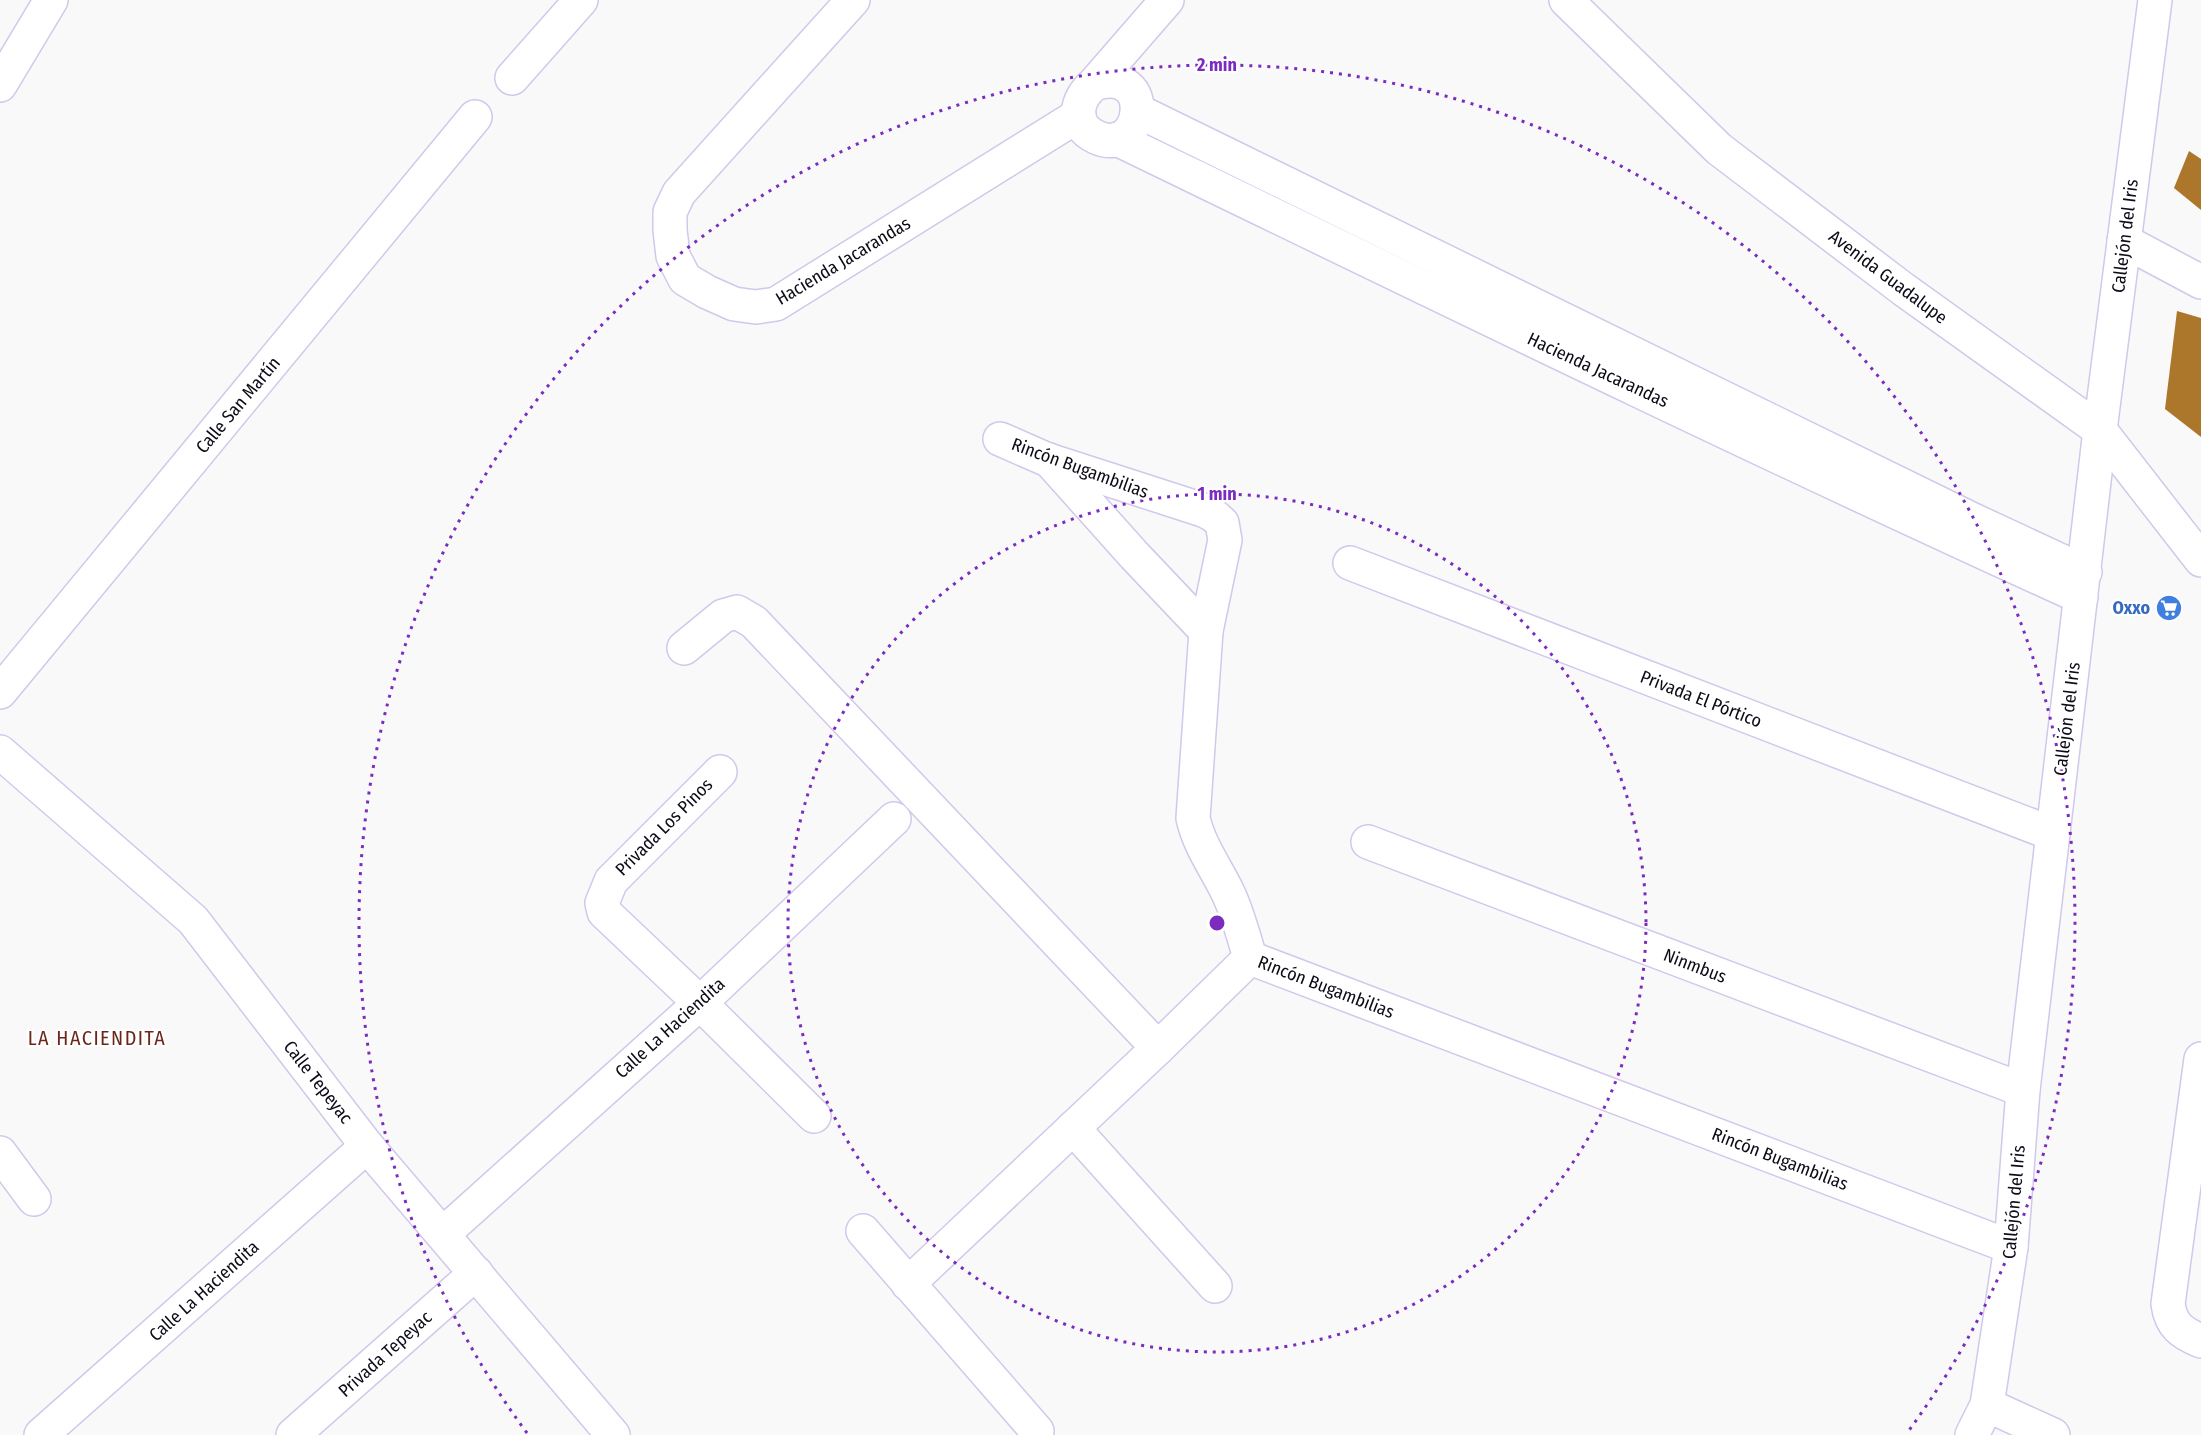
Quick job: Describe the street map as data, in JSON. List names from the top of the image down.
{
  "streets": {
    "street": [
      "Callejón del Iris",
      "Hacienda Jacarandas",
      "Avenida Guadalupe",
      "Calle San Martín",
      "Rincón Bugambilias",
      "Privada El Pórtico",
      "Privada Los Pinos",
      "Ninmbus",
      "Calle La Haciendita",
      "Calle Tepeyac",
      "Privada Tepeyac"
    ]
  },
  "crossings": [
    ["Callejón del Iris", "Hacienda Jacarandas"],
    ["Callejón del Iris", "Avenida Guadalupe"],
    ["Callejón del Iris", "Rincón Bugambilias"],
    ["Callejón del Iris", "Privada El Pórtico"],
    ["Callejón del Iris", "Ninmbus"],
    ["Privada Los Pinos", "Calle La Haciendita"],
    ["Calle La Haciendita", "Calle Tepeyac"],
    ["Calle Tepeyac", "Privada Tepeyac"]
  ],
  "districts": ["LA HACIENDITA"],
  "places": {
    "supermarket": ["Oxxo"]
  },
  "rings": ["2 min", "1 min"]
}
